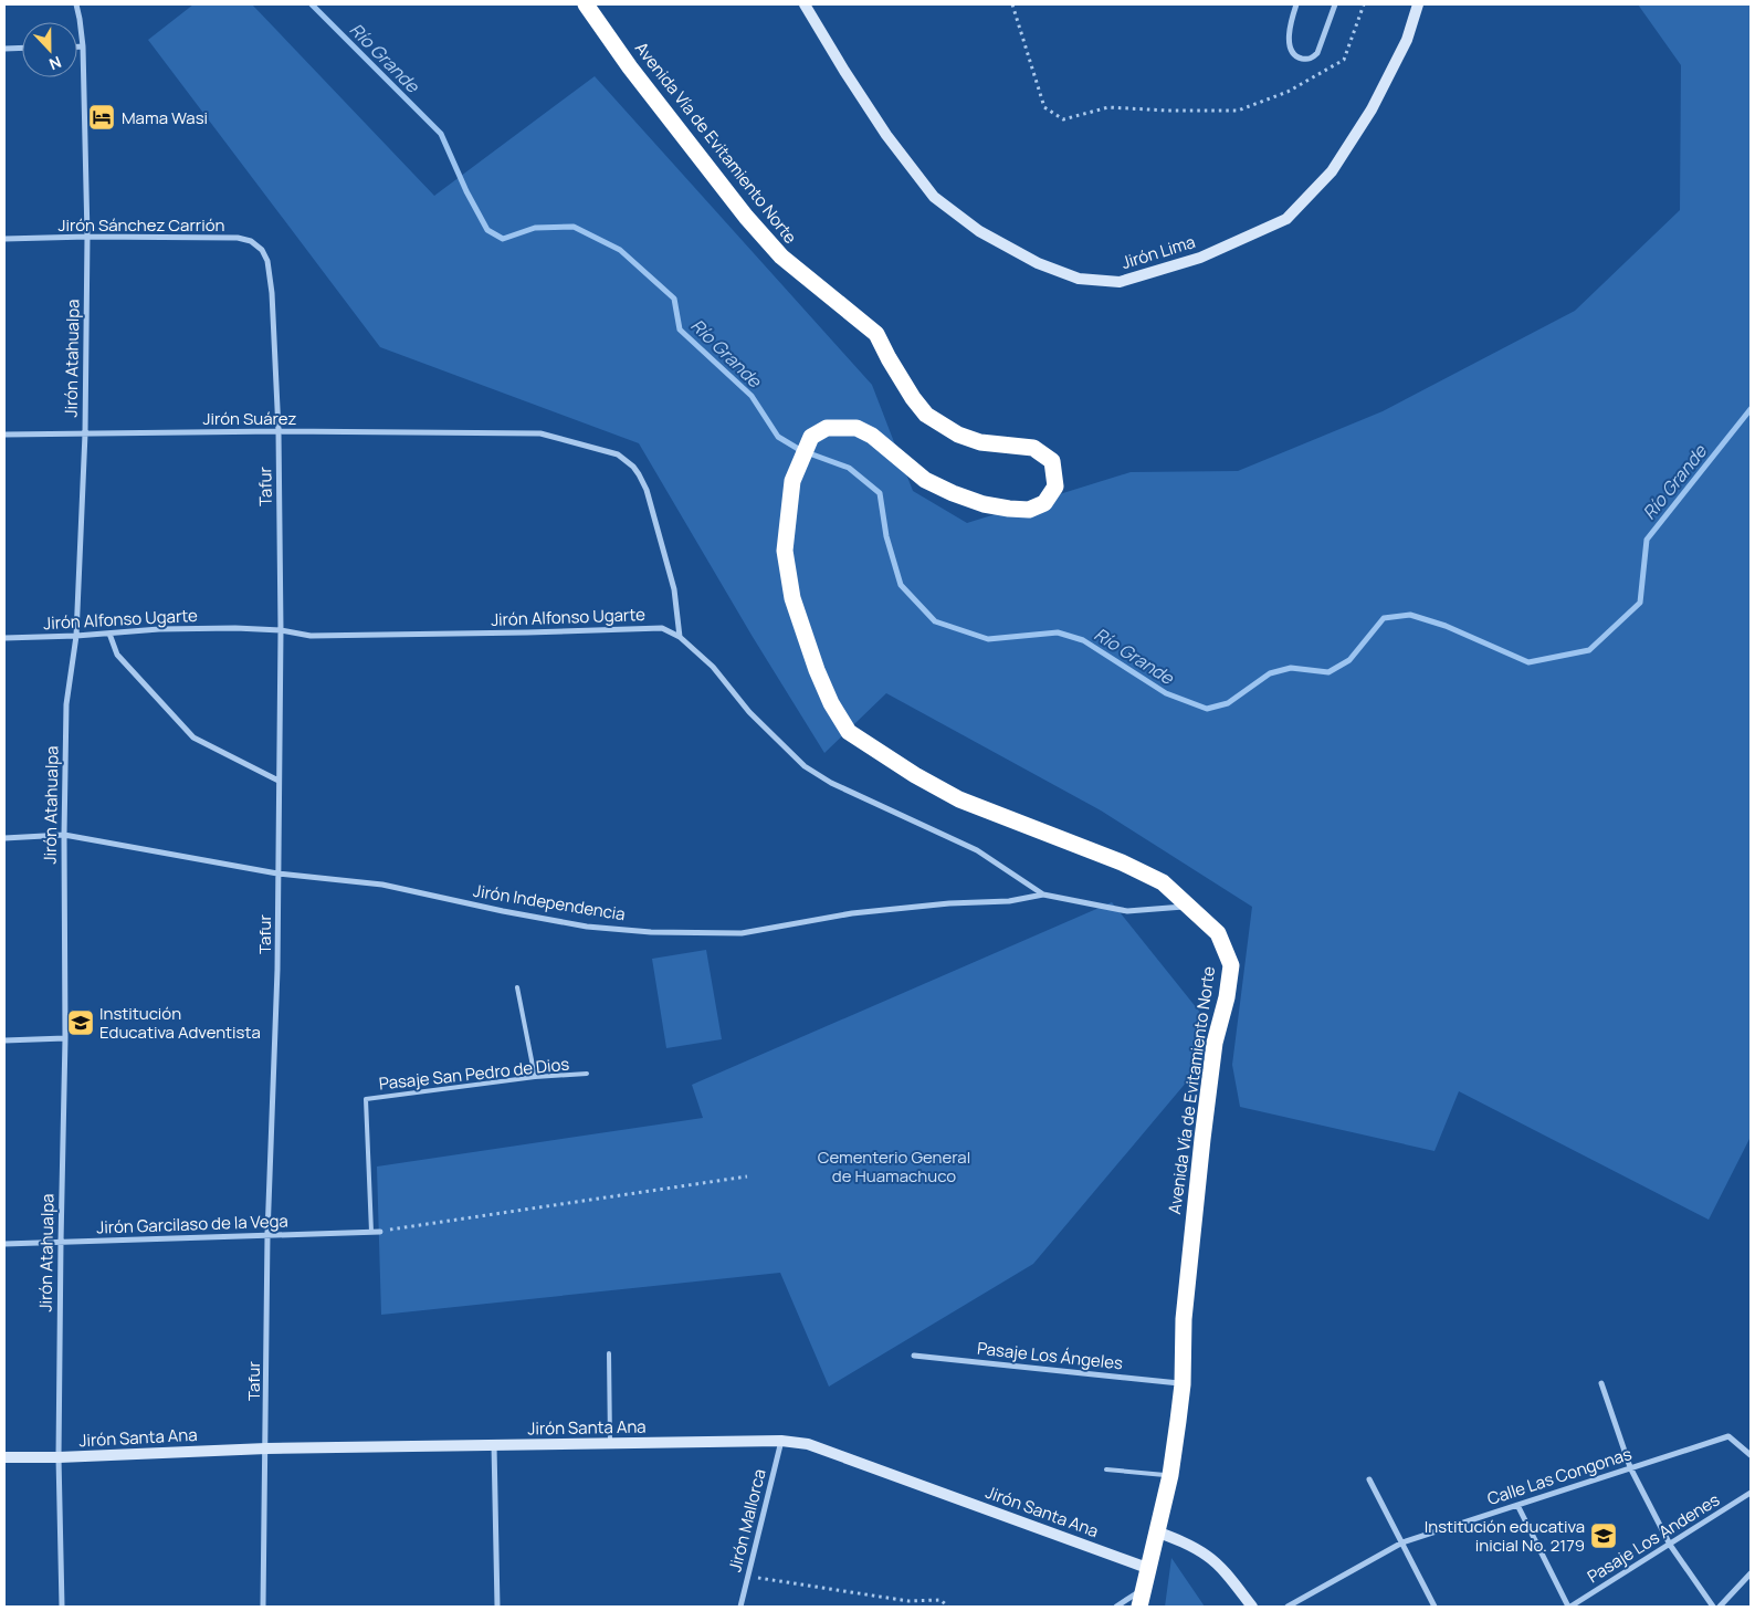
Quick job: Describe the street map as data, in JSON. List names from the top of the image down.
{
  "streets": {
    "highway": ["Avenida Vía de Evitamiento Norte"],
    "street": [
      "Jirón Sánchez Carrión",
      "Jirón Lima",
      "Jirón Atahualpa",
      "Jirón Suárez",
      "Tafur",
      "Jirón Alfonso Ugarte",
      "Jirón Independencia",
      "Jirón Garcilaso de la Vega",
      "Pasaje Los Ángeles",
      "Jirón Santa Ana",
      "Calle Las Congonas",
      "Jirón Mallorca",
      "Pasaje Los Andenes"
    ],
    "lane": ["Pasaje San Pedro de Dios"]
  },
  "crossings": [
    ["Avenida Vía de Evitamiento Norte", "Jirón Independencia"],
    ["Avenida Vía de Evitamiento Norte", "Pasaje Los Ángeles"],
    ["Avenida Vía de Evitamiento Norte", "Jirón Santa Ana"],
    ["Jirón Sánchez Carrión", "Jirón Atahualpa"],
    ["Jirón Sánchez Carrión", "Tafur"],
    ["Jirón Atahualpa", "Jirón Suárez"],
    ["Jirón Atahualpa", "Jirón Alfonso Ugarte"],
    ["Jirón Atahualpa", "Jirón Independencia"],
    ["Jirón Atahualpa", "Jirón Garcilaso de la Vega"],
    ["Jirón Atahualpa", "Jirón Santa Ana"],
    ["Jirón Suárez", "Tafur"],
    ["Jirón Suárez", "Jirón Alfonso Ugarte"],
    ["Tafur", "Jirón Alfonso Ugarte"],
    ["Tafur", "Jirón Independencia"],
    ["Tafur", "Jirón Garcilaso de la Vega"],
    ["Tafur", "Jirón Santa Ana"],
    ["Jirón Alfonso Ugarte", "Jirón Independencia"],
    ["Pasaje San Pedro de Dios", "Jirón Garcilaso de la Vega"],
    ["Jirón Santa Ana", "Jirón Mallorca"]
  ],
  "water": ["Río Grande"],
  "parks": ["Cementerio General de Huamachuco"],
  "places": {
    "hotel": ["Mama Wasi"],
    "school or university": ["Institución Educativa Adventista", "Institución educativa inicial No. 2179"]
  },
  "north": "bottom"
}
